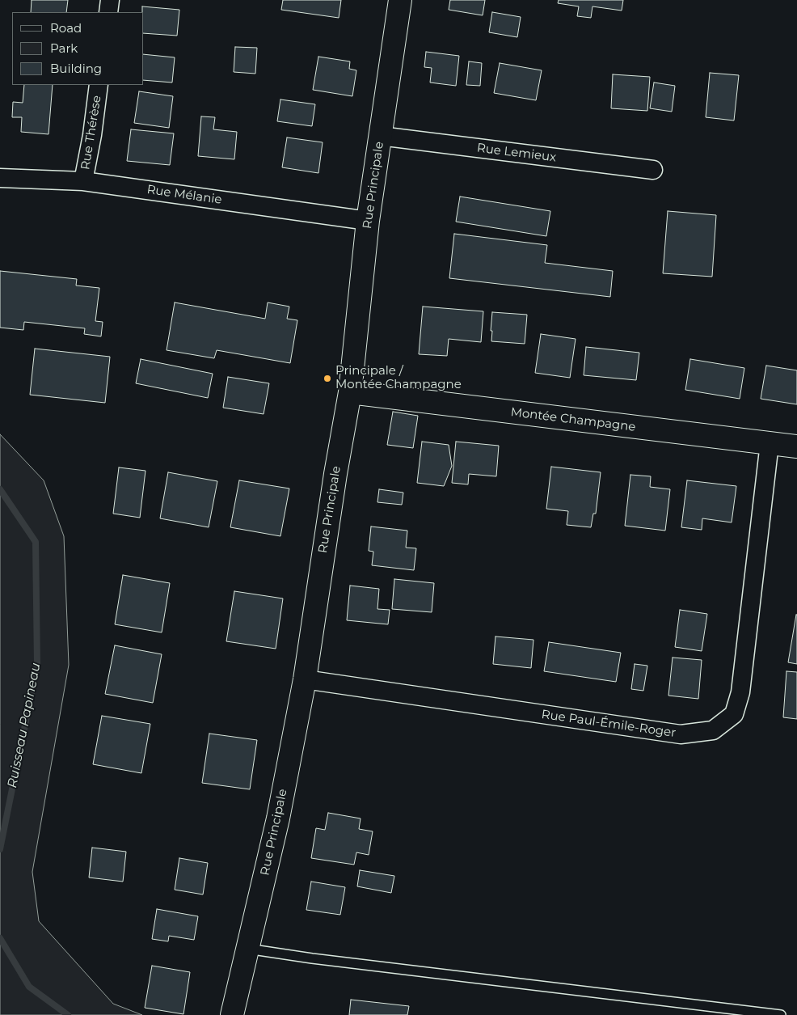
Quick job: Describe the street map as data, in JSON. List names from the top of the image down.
{
  "streets": {
    "street": [
      "Rue Thérèse",
      "Rue Lemieux",
      "Rue Principale",
      "Rue Mélanie",
      "Montée Champagne",
      "Rue Paul-Émile-Roger"
    ]
  },
  "crossings": [
    ["Rue Thérèse", "Rue Mélanie"],
    ["Rue Lemieux", "Rue Principale"],
    ["Rue Principale", "Rue Mélanie"],
    ["Rue Principale", "Montée Champagne"],
    ["Rue Principale", "Rue Paul-Émile-Roger"],
    ["Montée Champagne", "Rue Paul-Émile-Roger"]
  ],
  "water": ["Ruisseau Papineau"],
  "places": ["Principale / Montée Champagne"],
  "legend": ["Road", "Park", "Building"]
}
